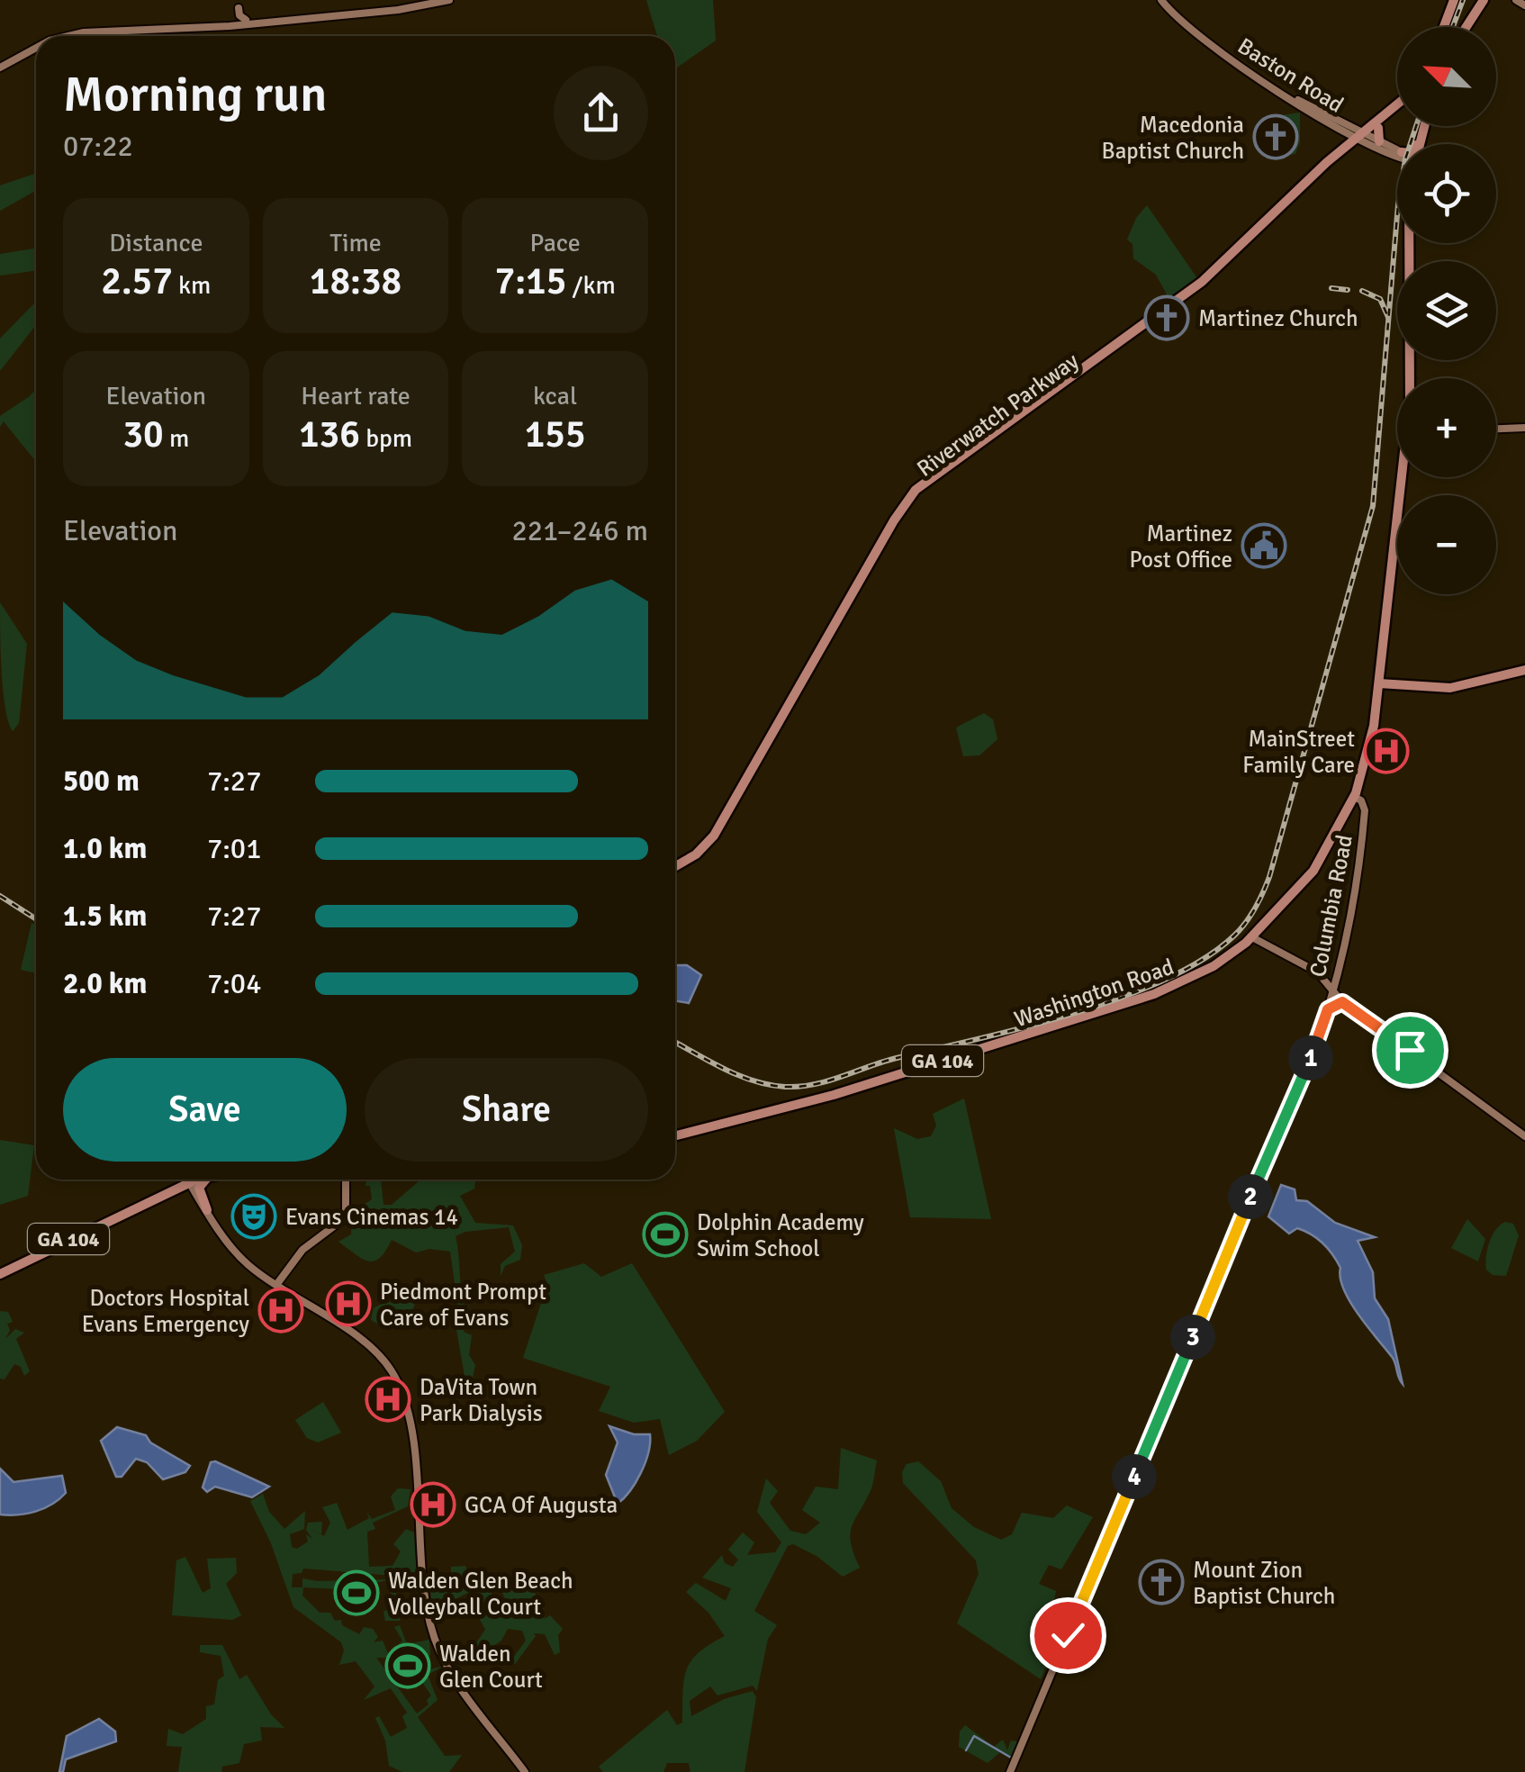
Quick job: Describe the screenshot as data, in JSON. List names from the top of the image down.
{
  "streets": {
    "main road": [
      "Baston Road",
      "Riverwatch Parkway",
      "Columbia Road",
      "Washington Road",
      "GA 104"
    ]
  },
  "crossings": [
    ["Baston Road", "Riverwatch Parkway"],
    ["Columbia Road", "Washington Road"]
  ],
  "places": {
    "church": ["Macedonia Baptist Church", "Martinez Church", "Mount Zion Baptist Church"],
    "public building": ["Martinez Post Office"],
    "hospital": [
      "MainStreet Family Care",
      "Piedmont Prompt Care of Evans",
      "Doctors Hospital Evans Emergency",
      "DaVita Town Park Dialysis",
      "GCA Of Augusta"
    ],
    "theatre": ["Evans Cinemas 14"],
    "sports": ["Dolphin Academy Swim School", "Walden Glen Beach Volleyball Court", "Walden Glen Court"]
  },
  "north": "top left",
  "page": {
    "map_buttons": ["+", "−"],
    "heading": ["Morning run", "07:22"],
    "stats": [
      ["Distance", "2.57 km"],
      ["Time", "18:38"],
      ["Pace", "7:15 /km"],
      ["Elevation", "30 m"],
      ["Heart rate", "136 bpm"],
      ["kcal", "155"]
    ],
    "chart": ["Elevation", "221–246 m"],
    "list": [
      {
        "name": "500 m",
        "note": "7:27"
      },
      {
        "name": "1.0 km",
        "note": "7:01"
      },
      {
        "name": "1.5 km",
        "note": "7:27"
      },
      {
        "name": "2.0 km",
        "note": "7:04"
      }
    ],
    "pins": [
      "1",
      "2",
      "3",
      "4"
    ],
    "buttons": ["Save", "Share"]
  }
}
